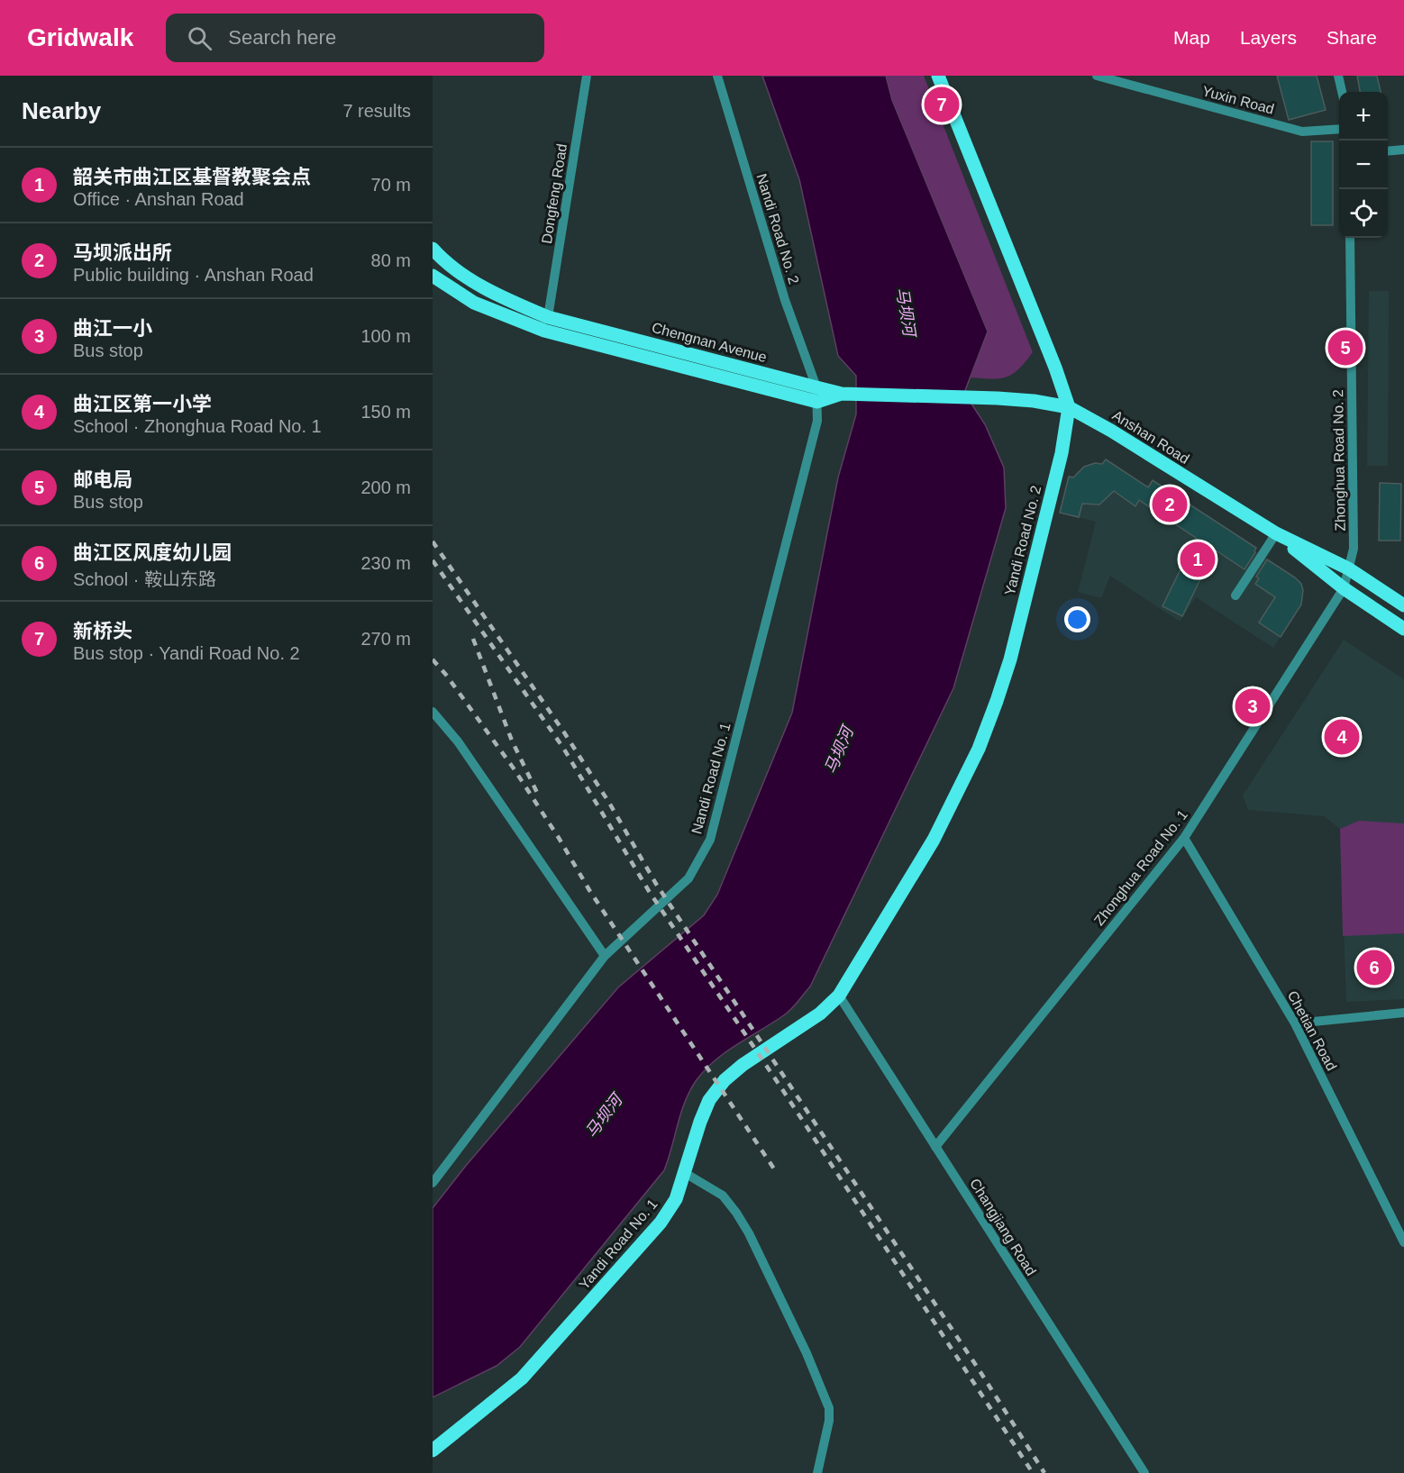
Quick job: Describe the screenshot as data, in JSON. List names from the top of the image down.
{
  "streets": {
    "main road": [
      "Chengnan Avenue",
      "Anshan Road",
      "Yandi Road No. 2",
      "Yandi Road No. 1"
    ],
    "street": [
      "Yuxin Road",
      "Dongfeng Road",
      "Nandi Road No. 2",
      "Zhonghua Road No. 2",
      "Nandi Road No. 1",
      "Zhonghua Road No. 1",
      "Chetian Road",
      "Changjiang Road"
    ]
  },
  "crossings": [
    ["Dongfeng Road", "Chengnan Avenue"],
    ["Nandi Road No. 2", "Chengnan Avenue"],
    ["Nandi Road No. 2", "Nandi Road No. 1"],
    ["Chengnan Avenue", "Anshan Road"],
    ["Chengnan Avenue", "Nandi Road No. 1"],
    ["Anshan Road", "Zhonghua Road No. 2"],
    ["Anshan Road", "Yandi Road No. 2"],
    ["Anshan Road", "Zhonghua Road No. 1"],
    ["Zhonghua Road No. 2", "Zhonghua Road No. 1"],
    ["Yandi Road No. 2", "Changjiang Road"],
    ["Yandi Road No. 2", "Yandi Road No. 1"],
    ["Zhonghua Road No. 1", "Chetian Road"],
    ["Zhonghua Road No. 1", "Changjiang Road"],
    ["Changjiang Road", "Yandi Road No. 1"]
  ],
  "water": ["马坝河"],
  "page": {
    "header": "Gridwalk",
    "search": "Search here",
    "nav": ["Map", "Layers", "Share"],
    "heading": ["Nearby", "7 results"],
    "pins": [
      "7",
      "5",
      "2",
      "1",
      "3",
      "4",
      "6"
    ],
    "map_buttons": ["+", "−"],
    "list": [
      {
        "mark": "1",
        "name": "韶关市曲江区基督教聚会点",
        "note": "Office · Anshan Road",
        "value": "70 m"
      },
      {
        "mark": "2",
        "name": "马坝派出所",
        "note": "Public building · Anshan Road",
        "value": "80 m"
      },
      {
        "mark": "3",
        "name": "曲江一小",
        "note": "Bus stop",
        "value": "100 m"
      },
      {
        "mark": "4",
        "name": "曲江区第一小学",
        "note": "School · Zhonghua Road No. 1",
        "value": "150 m"
      },
      {
        "mark": "5",
        "name": "邮电局",
        "note": "Bus stop",
        "value": "200 m"
      },
      {
        "mark": "6",
        "name": "曲江区风度幼儿园",
        "note": "School · 鞍山东路",
        "value": "230 m"
      },
      {
        "mark": "7",
        "name": "新桥头",
        "note": "Bus stop · Yandi Road No. 2",
        "value": "270 m"
      }
    ]
  }
}
